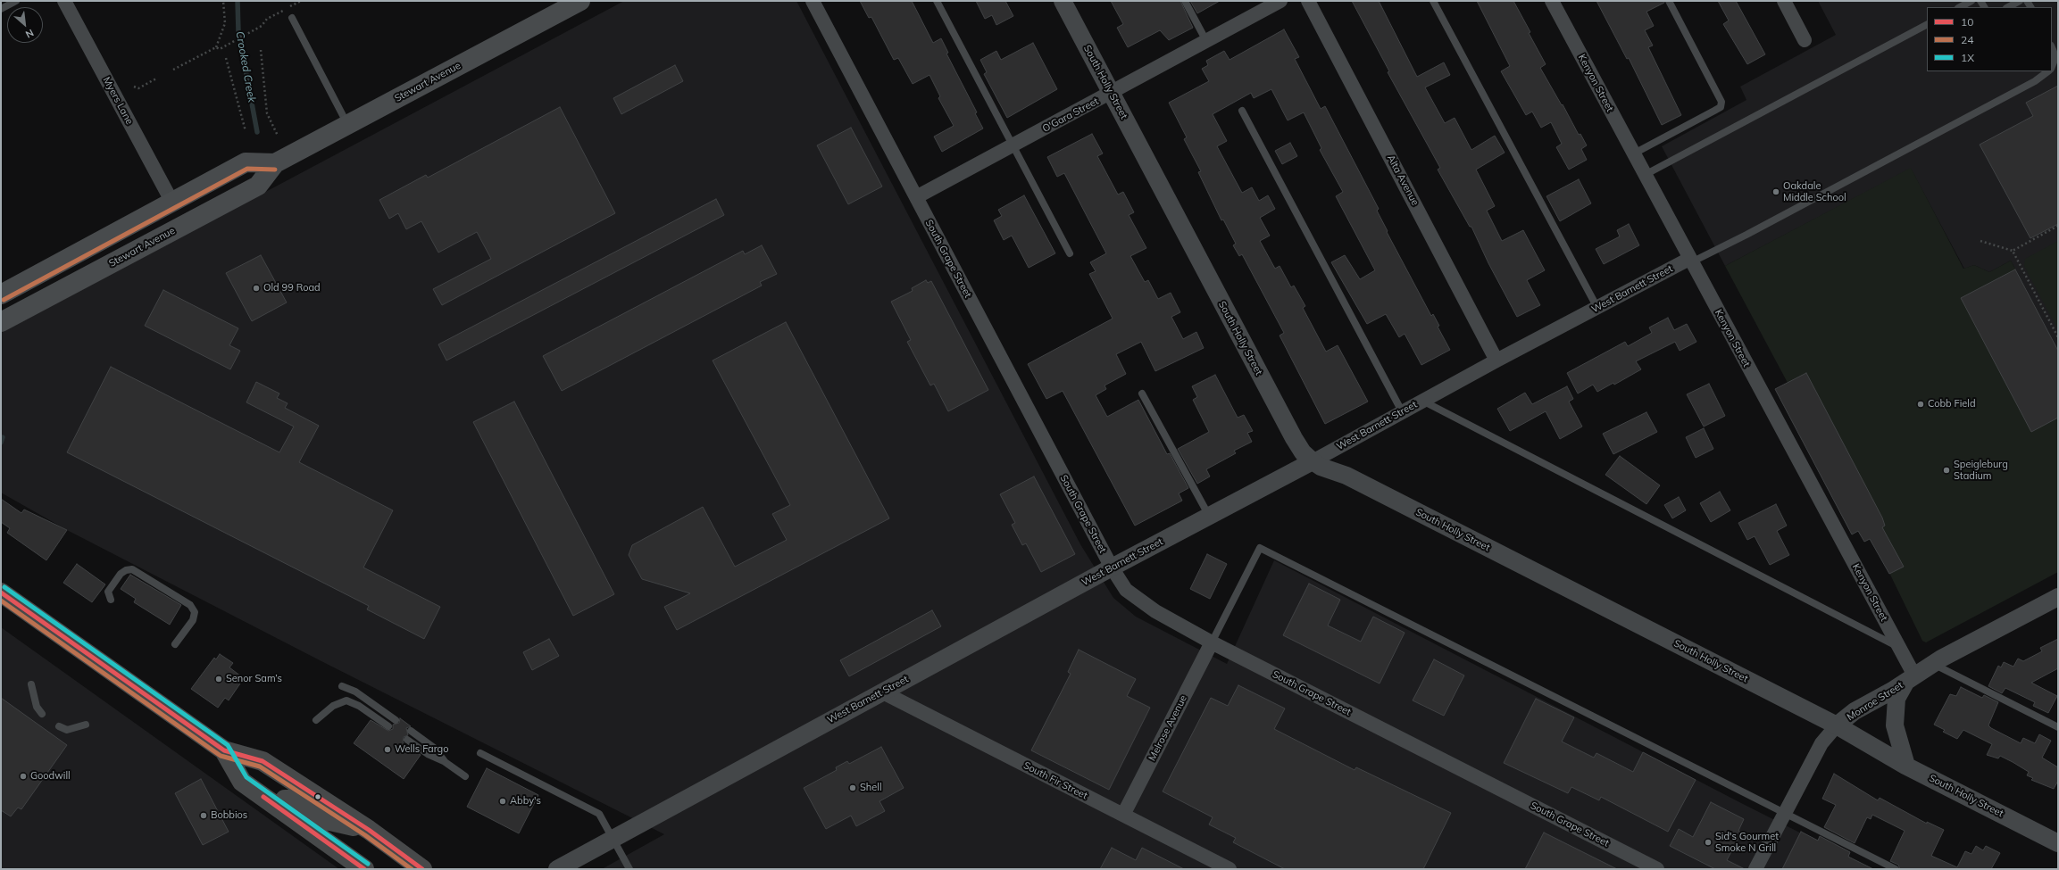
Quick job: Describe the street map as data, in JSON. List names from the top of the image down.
{
  "streets": {
    "main road": ["Stewart Avenue"],
    "street": [
      "South Holly Street",
      "Kenyon Street",
      "Myers Lane",
      "O'Gara Street",
      "Alta Avenue",
      "South Grape Street",
      "West Barnett Street",
      "Monroe Street",
      "Melrose Avenue",
      "South Fir Street"
    ]
  },
  "crossings": [
    ["South Holly Street", "O'Gara Street"],
    ["South Holly Street", "West Barnett Street"],
    ["South Holly Street", "Monroe Street"],
    ["Kenyon Street", "West Barnett Street"],
    ["Kenyon Street", "Monroe Street"],
    ["O'Gara Street", "South Grape Street"],
    ["Alta Avenue", "West Barnett Street"],
    ["South Grape Street", "West Barnett Street"],
    ["South Grape Street", "Melrose Avenue"],
    ["West Barnett Street", "South Fir Street"],
    ["Melrose Avenue", "South Fir Street"]
  ],
  "water": ["Crooked Creek"],
  "places": [
    "Oakdale Middle School",
    "Old 99 Road",
    "Cobb Field",
    "Speigleburg Stadium",
    "Senor Sam’s",
    "Wells Fargo",
    "Goodwill",
    "Shell",
    "Abby's",
    "Bobbios",
    "Sid's Gourmet Smoke N Grill"
  ],
  "lines": ["transit line 24", "transit line 1X", "transit line 10"],
  "legend": ["10", "24", "1X"],
  "north": "bottom right"
}
